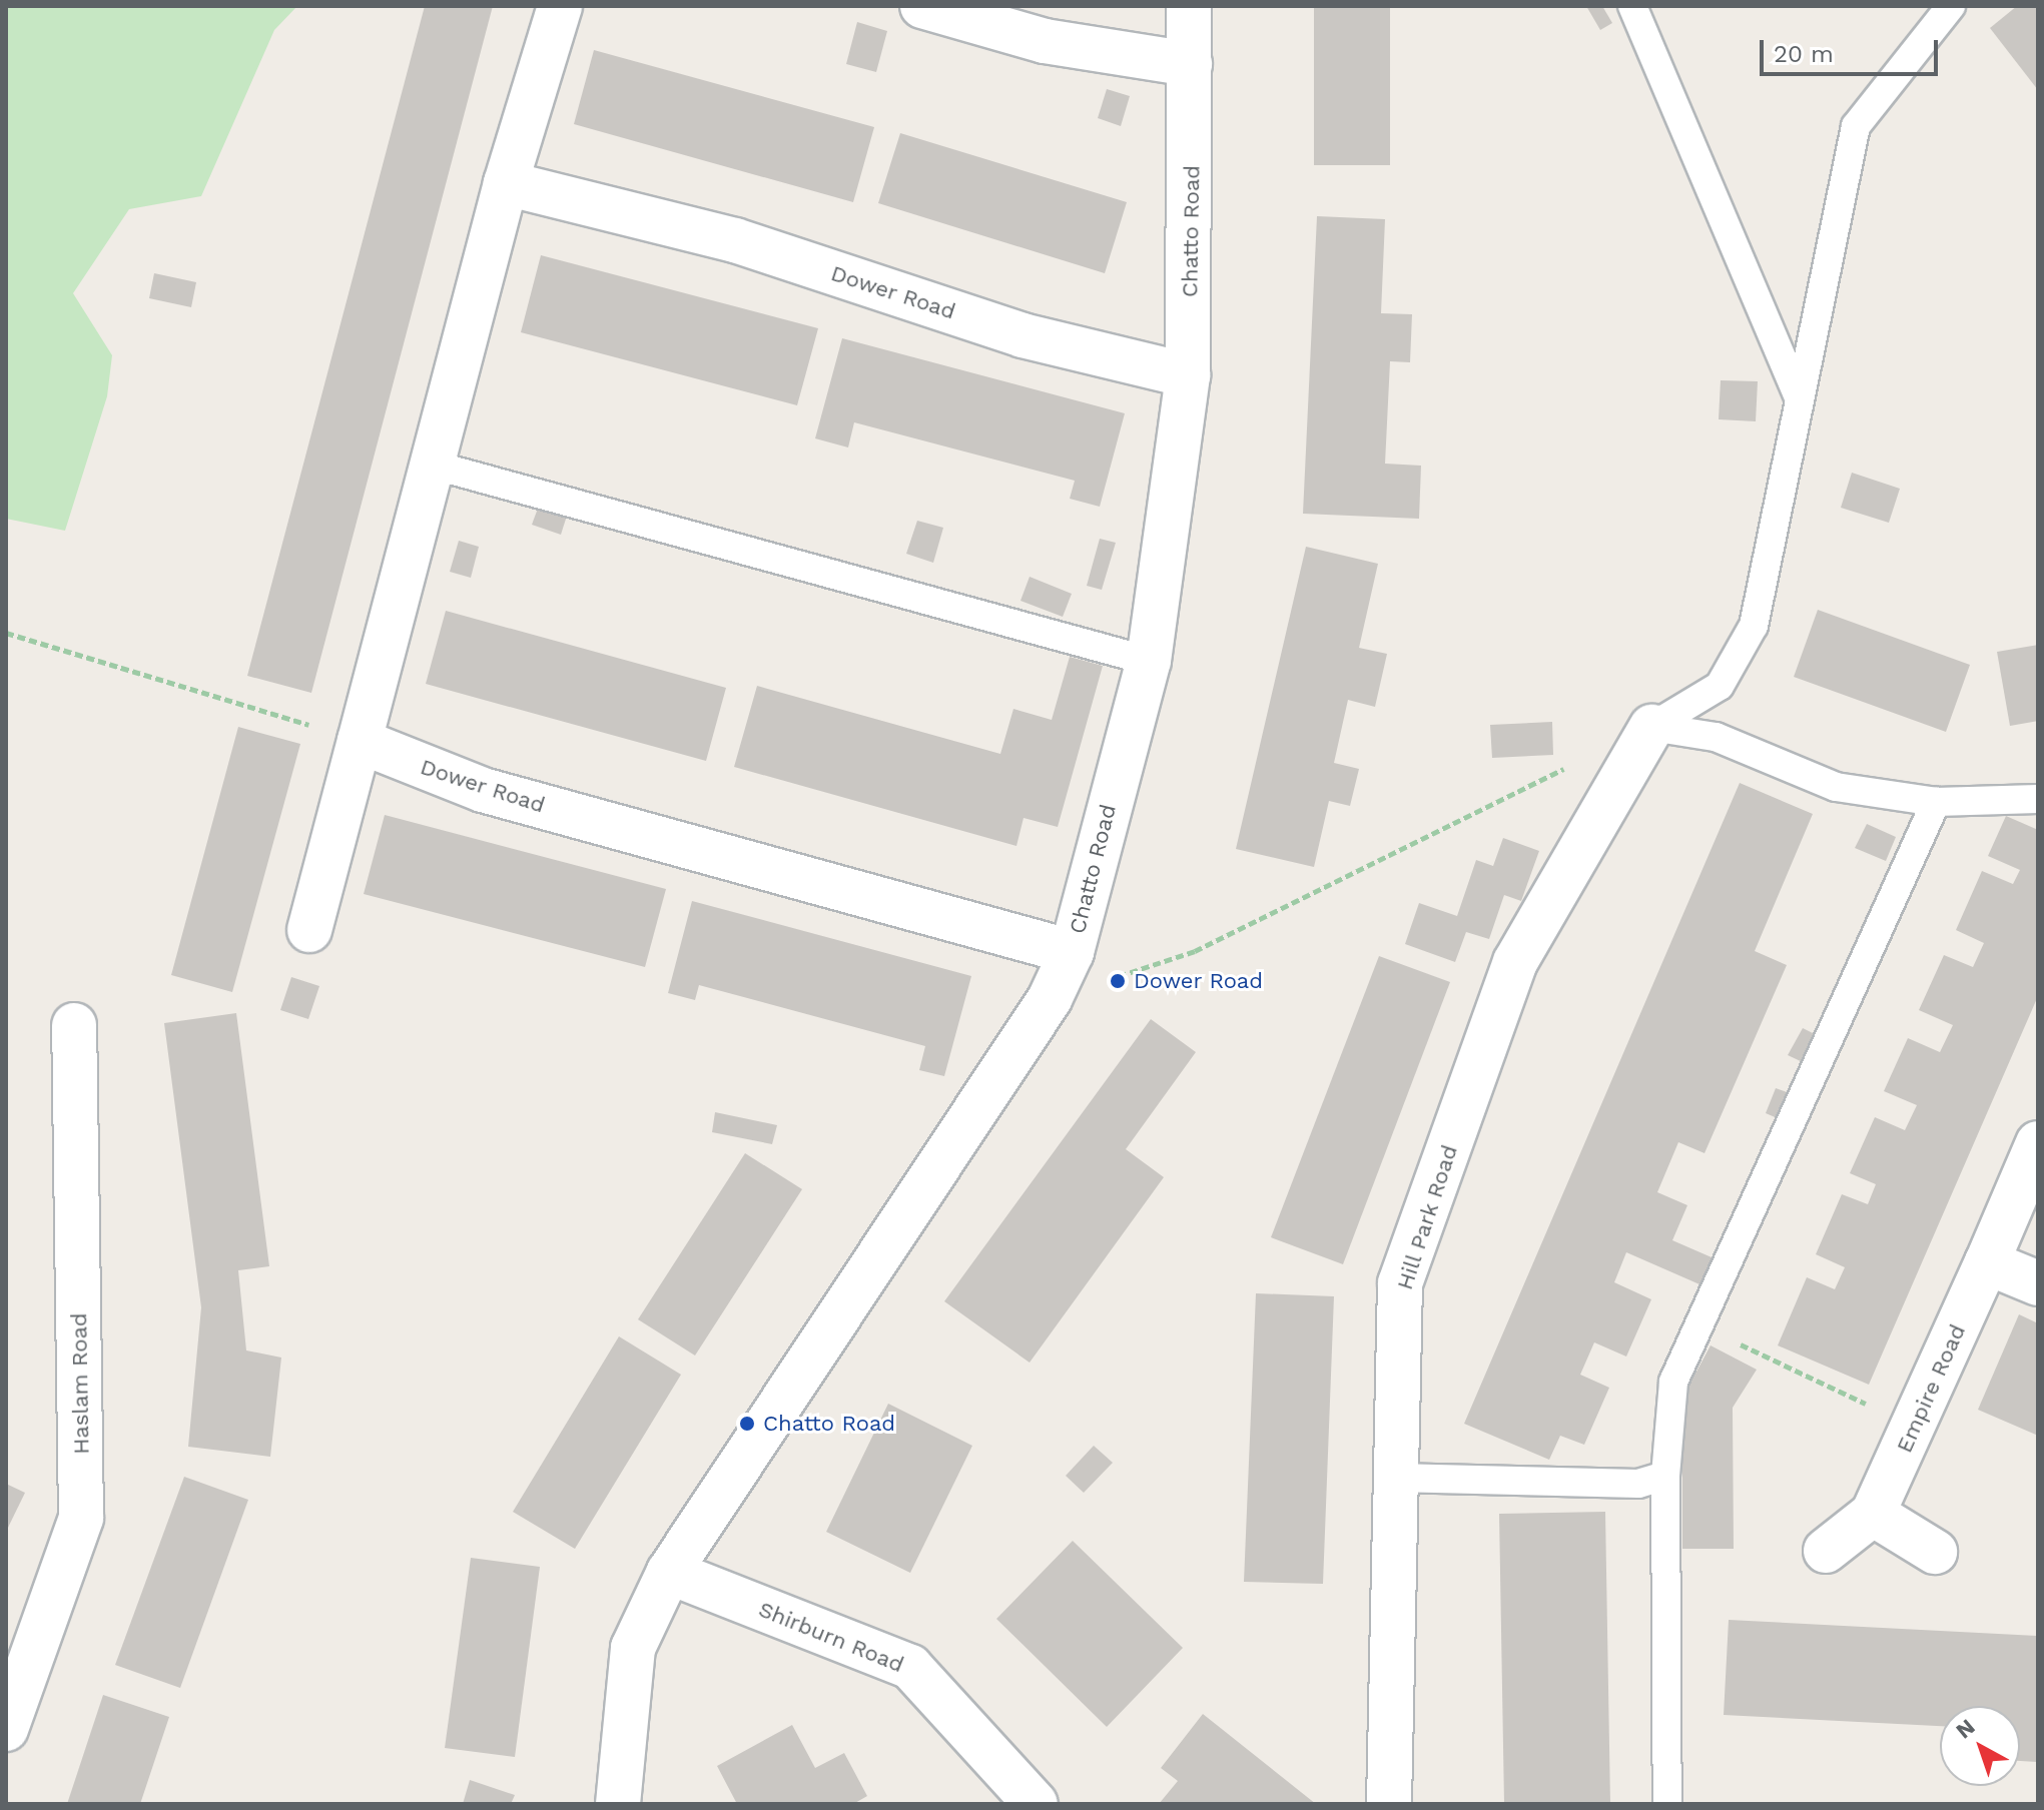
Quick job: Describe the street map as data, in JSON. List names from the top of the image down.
{
  "streets": {
    "street": [
      "Chatto Road",
      "Dower Road",
      "Hill Park Road",
      "Haslam Road",
      "Empire Road",
      "Shirburn Road"
    ]
  },
  "crossings": [
    ["Chatto Road", "Dower Road"],
    ["Chatto Road", "Shirburn Road"]
  ],
  "places": ["Dower Road", "Chatto Road"],
  "scale_bar": "20 m",
  "north": "top left"
}
